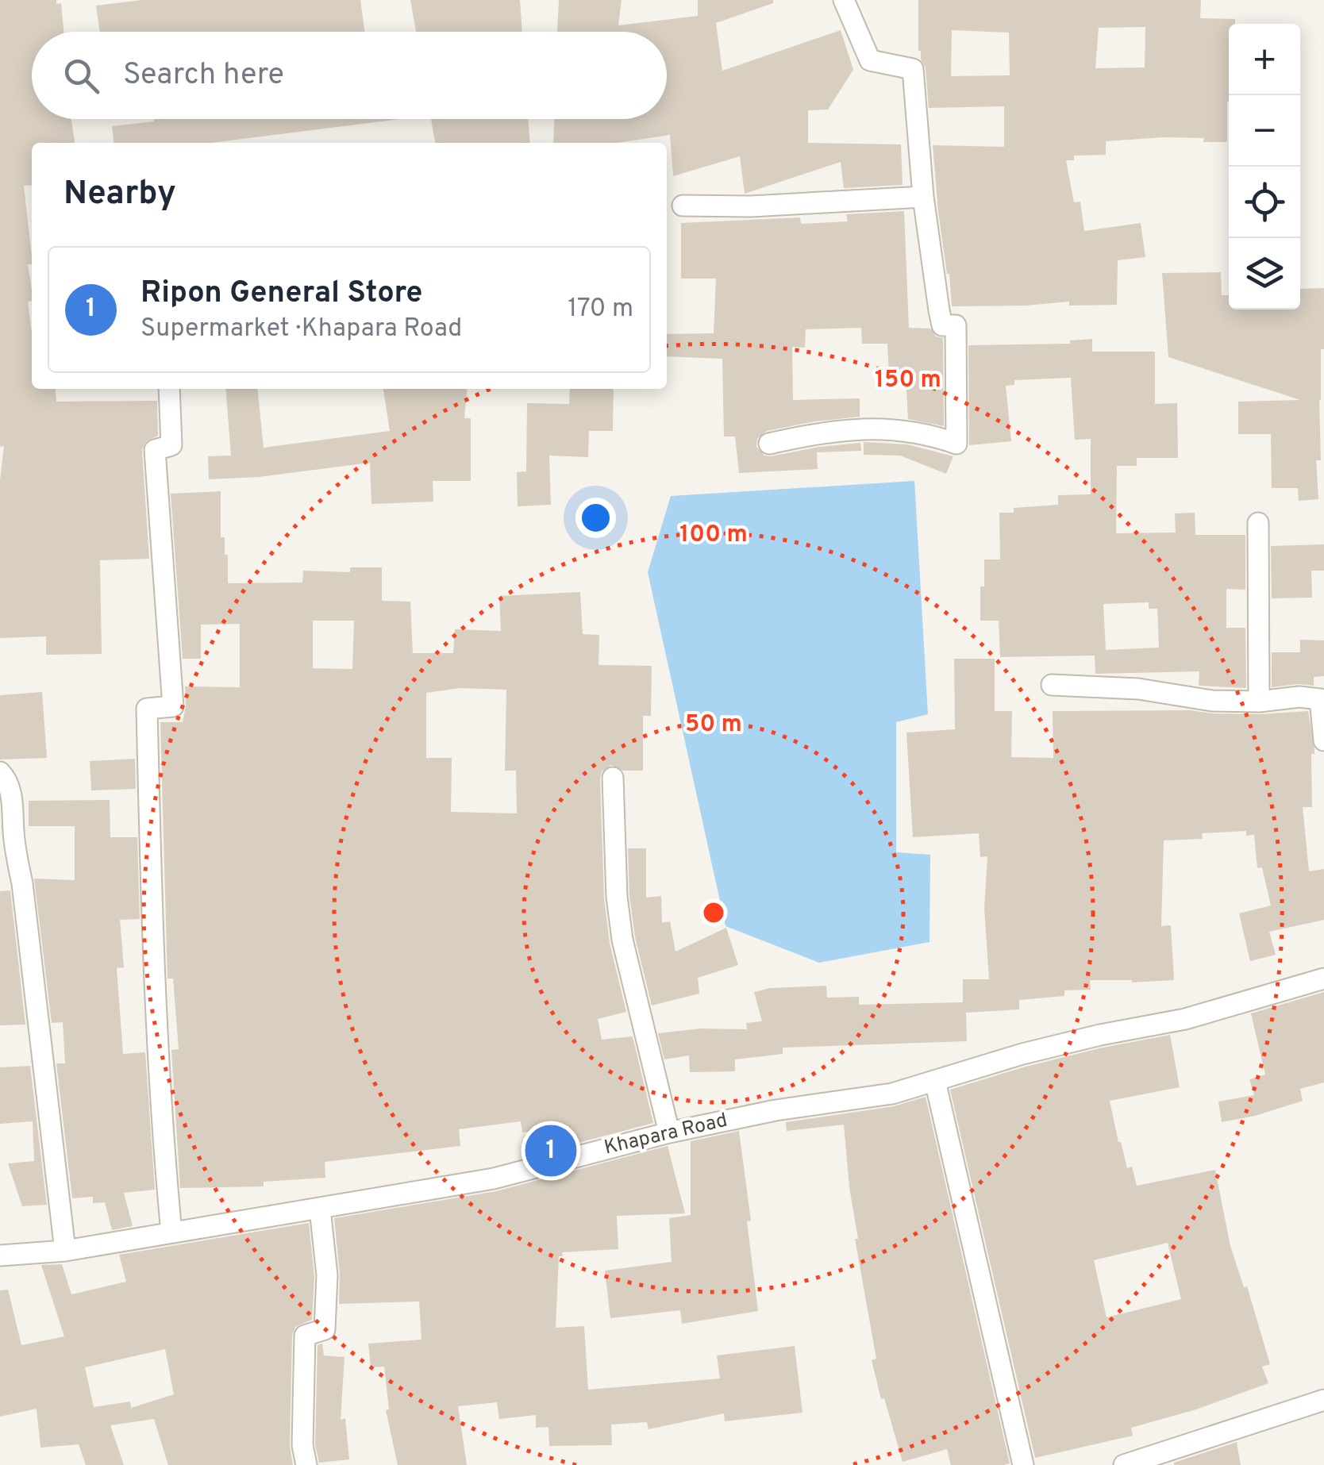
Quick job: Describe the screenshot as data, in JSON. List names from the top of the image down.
{
  "streets": {
    "street": ["Khapara Road"]
  },
  "page": {
    "map_buttons": ["+", "−"],
    "search": "Search here",
    "heading": "Nearby",
    "list": [
      {
        "mark": "1",
        "name": "Ripon General Store",
        "note": "Supermarket · Khapara Road",
        "value": "170 m"
      }
    ],
    "pins": "1"
  },
  "rings": ["150 m", "100 m", "50 m"]
}
